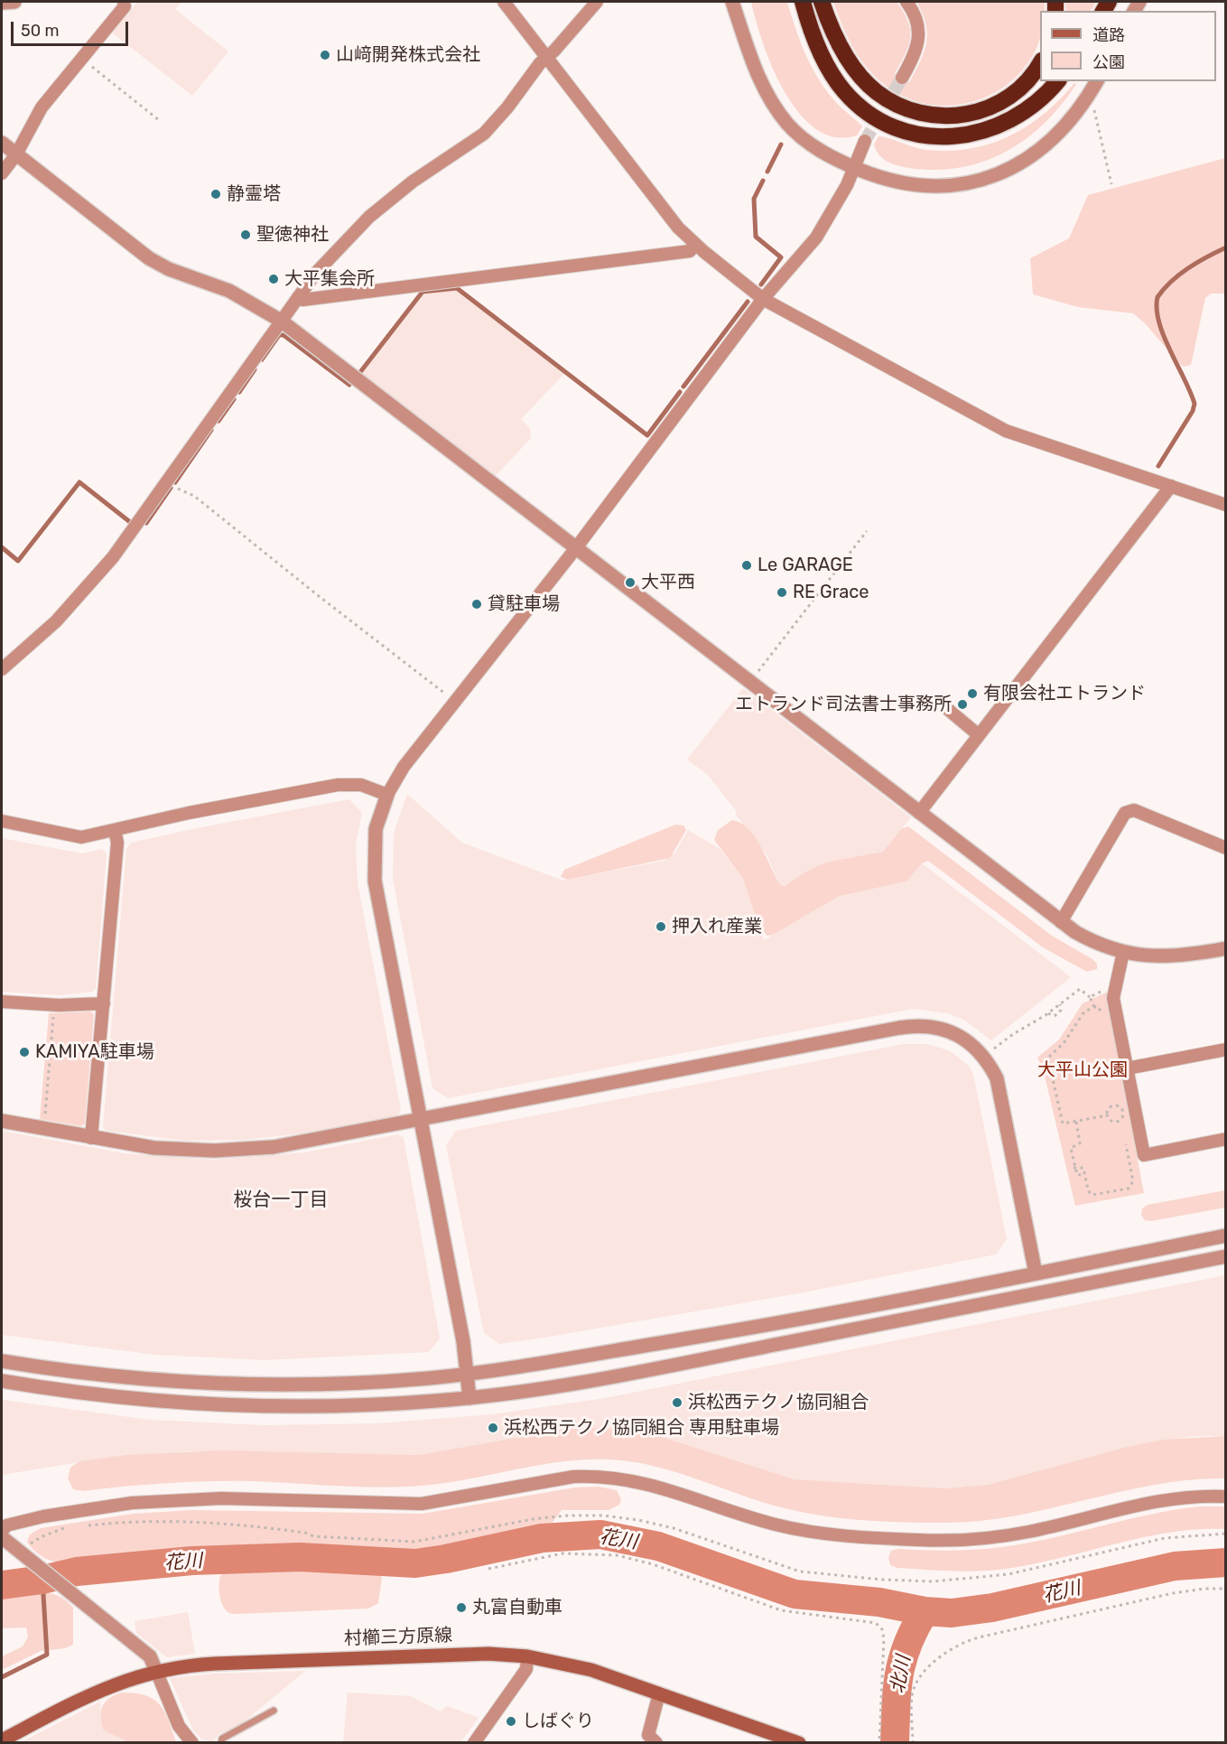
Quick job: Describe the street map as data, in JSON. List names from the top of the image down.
{
  "streets": {
    "main road": ["村櫛三方原線"]
  },
  "districts": ["桜台一丁目"],
  "water": ["花川", "北川"],
  "parks": ["大平山公園"],
  "places": [
    "山﨑開発株式会社",
    "静霊塔",
    "聖徳神社",
    "大平集会所",
    "Le GARAGE",
    "大平西",
    "RE Grace",
    "貸駐車場",
    "有限会社エトランド",
    "エトランド司法書士事務所",
    "押入れ産業",
    "KAMIYA駐車場",
    "浜松西テクノ協同組合",
    "浜松西テクノ協同組合 専用駐車場",
    "丸富自動車",
    "しばぐり"
  ],
  "legend": ["道路", "公園"],
  "scale_bar": "50 m"
}
